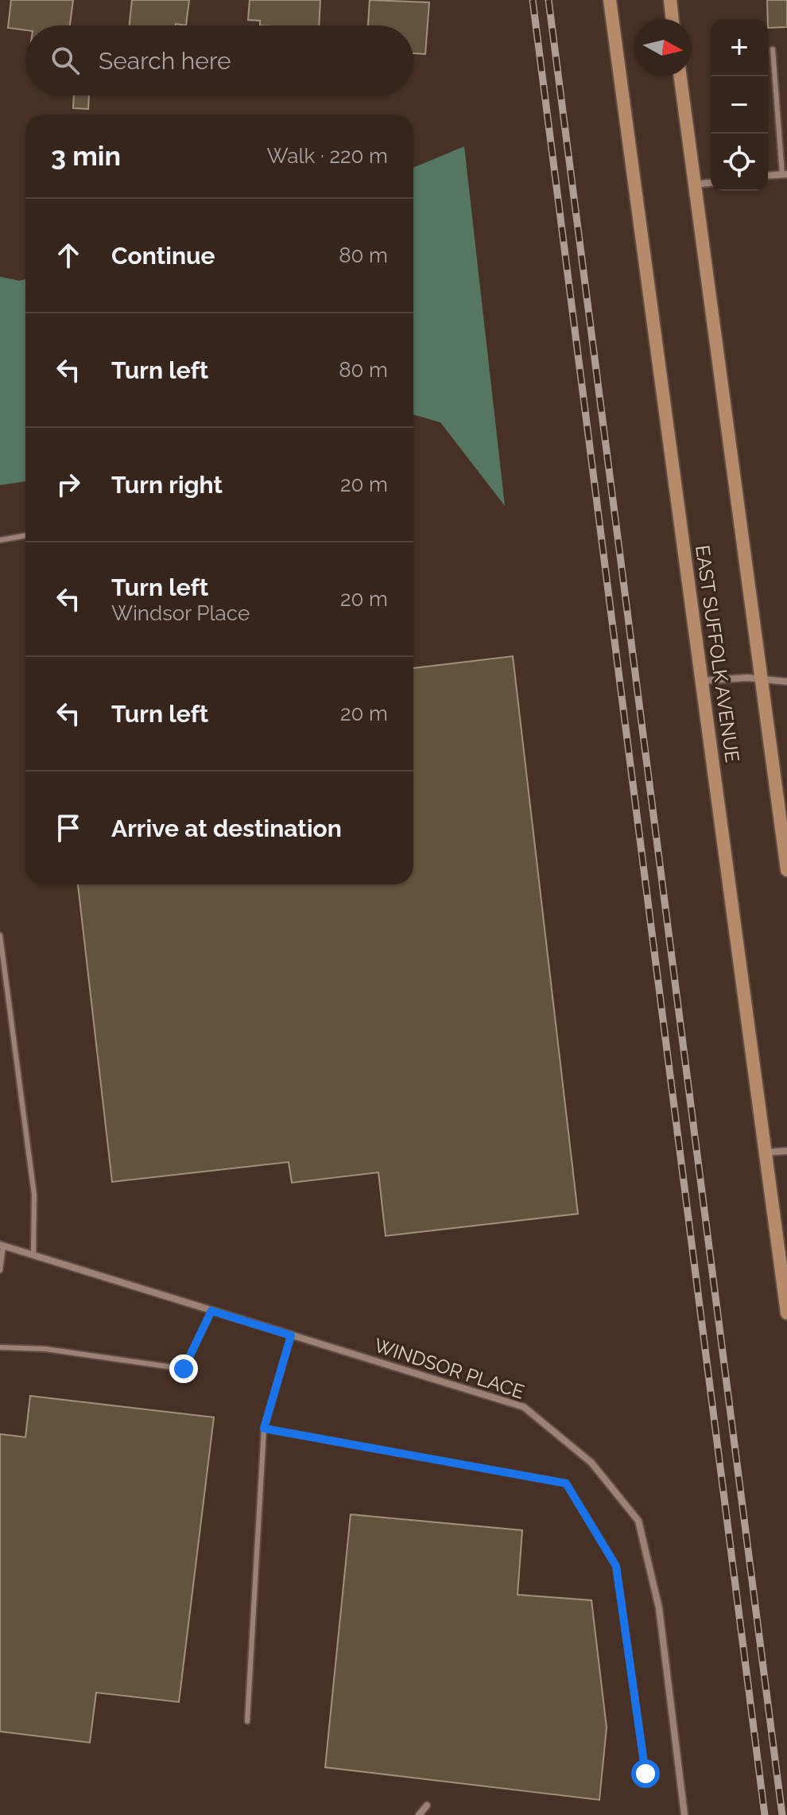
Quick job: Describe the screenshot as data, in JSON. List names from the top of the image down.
{
  "streets": {
    "main road": ["EAST SUFFOLK AVENUE"],
    "street": ["WINDSOR PLACE"]
  },
  "north": "right",
  "page": {
    "map_buttons": ["+", "−"],
    "search": "Search here",
    "heading": ["3 min", "Walk · 220 m"],
    "list": [
      ["Continue", "80 m"],
      ["Turn left", "80 m"],
      ["Turn right", "20 m"],
      ["Turn left", "Windsor Place", "20 m"],
      ["Turn left", "20 m"],
      "Arrive at destination"
    ]
  }
}
